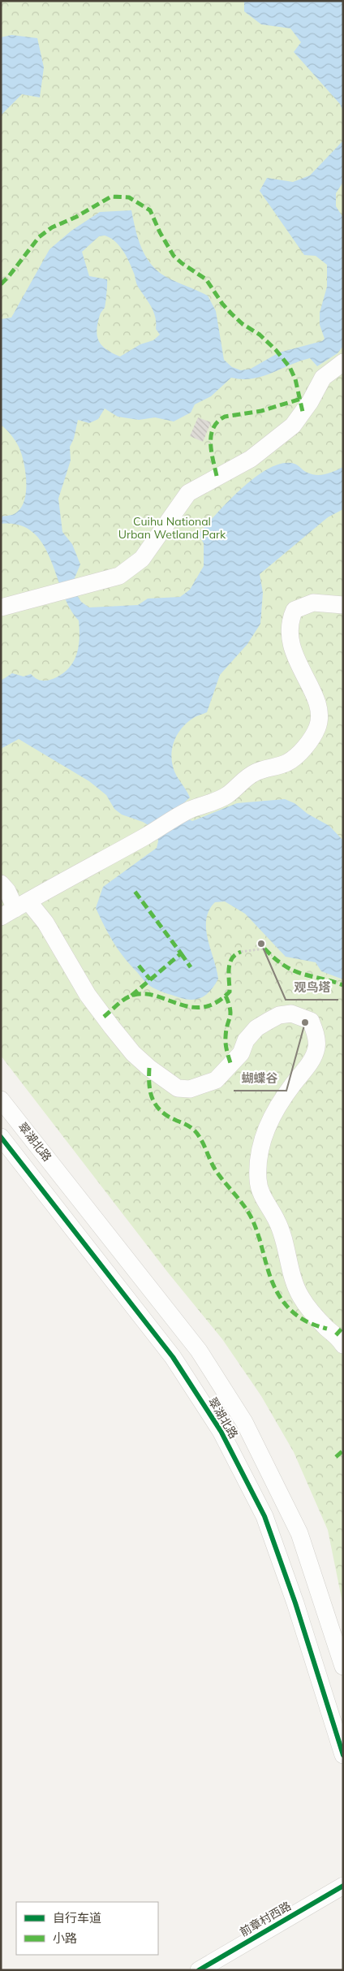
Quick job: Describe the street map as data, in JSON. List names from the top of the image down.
{
  "streets": {
    "street": ["翠湖北路", "前章村西路"]
  },
  "parks": ["Cuihu National Urban Wetland Park"],
  "places": ["观鸟塔", "蝴蝶谷"],
  "legend": ["自行车道", "小路"]
}
